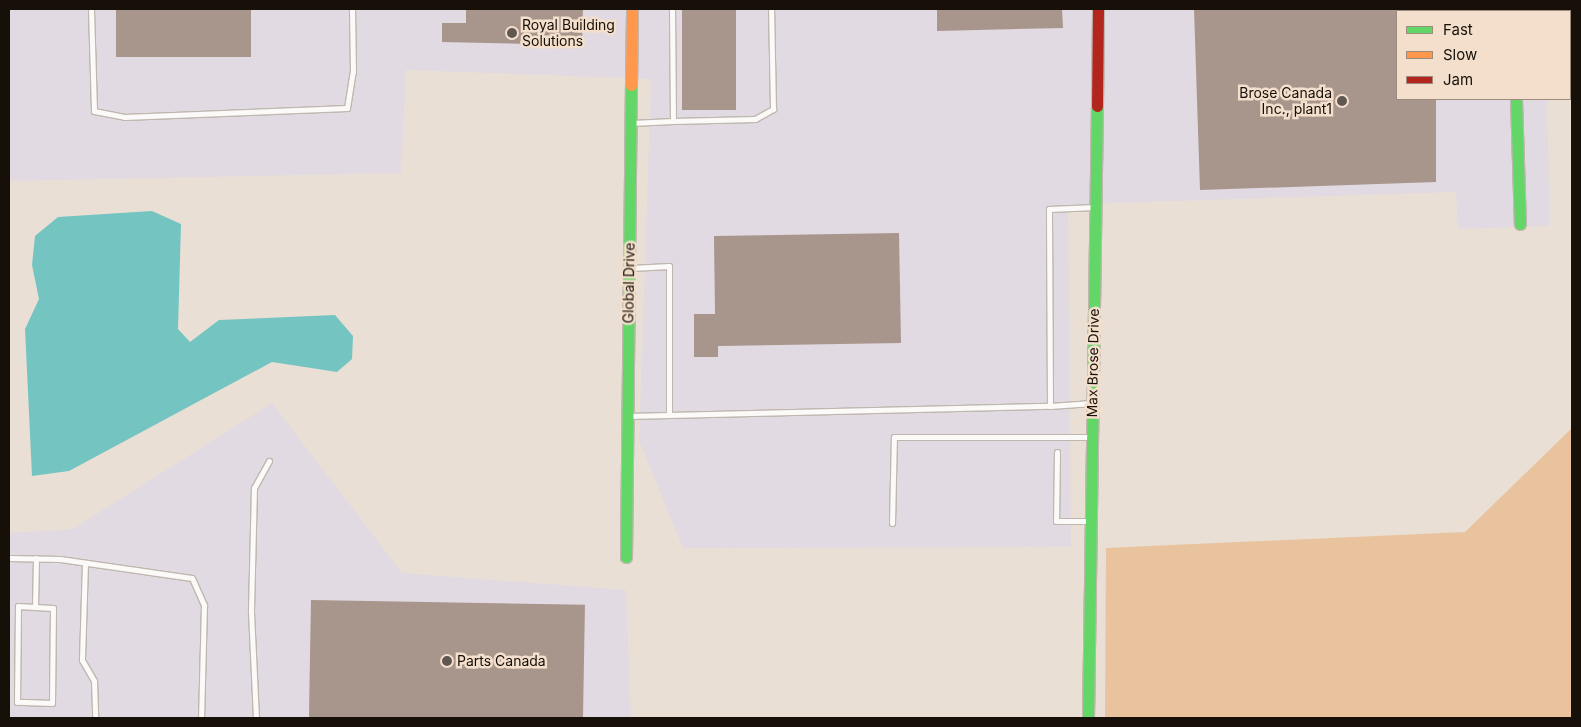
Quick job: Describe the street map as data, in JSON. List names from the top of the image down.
{
  "streets": {
    "street": ["Global Drive", "Max Brose Drive"]
  },
  "places": ["Royal Building Solutions", "Brose Canada Inc., plant1", "Parts Canada"],
  "legend": ["Fast", "Slow", "Jam"]
}
